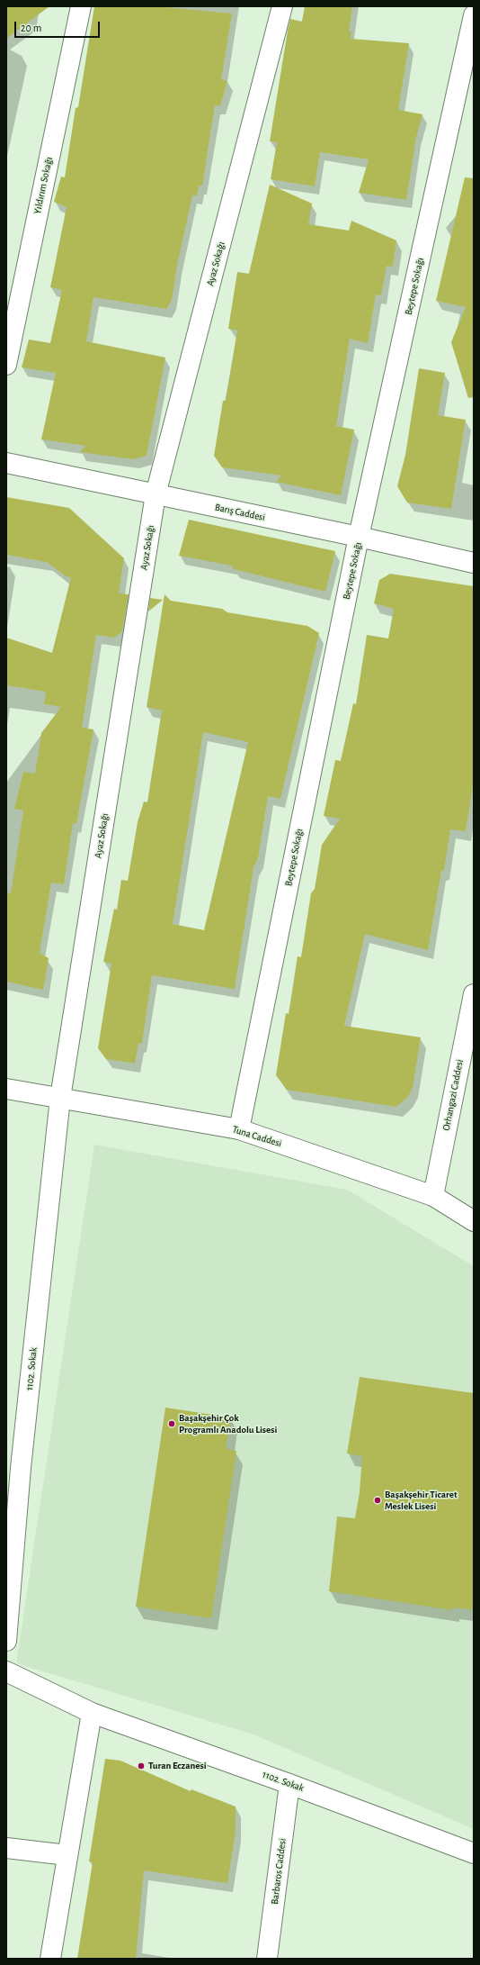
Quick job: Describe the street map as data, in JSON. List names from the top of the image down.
{
  "streets": {
    "street": [
      "Yıldırım Sokağı",
      "Ayaz Sokağı",
      "Beytepe Sokağı",
      "Barış Caddesi",
      "Orhangazi Caddesi",
      "Tuna Caddesi",
      "1102. Sokak",
      "Barbaros Caddesi"
    ]
  },
  "crossings": [
    ["Ayaz Sokağı", "Barış Caddesi"],
    ["Ayaz Sokağı", "Tuna Caddesi"],
    ["Ayaz Sokağı", "1102. Sokak"],
    ["Beytepe Sokağı", "Barış Caddesi"],
    ["Beytepe Sokağı", "Tuna Caddesi"],
    ["Orhangazi Caddesi", "Tuna Caddesi"],
    ["Tuna Caddesi", "1102. Sokak"],
    ["1102. Sokak", "Barbaros Caddesi"]
  ],
  "places": ["Başakşehir Çok Programlı Anadolu Lisesi", "Başakşehir Ticaret Meslek Lisesi", "Turan Eczanesi"],
  "scale_bar": "20 m"
}
